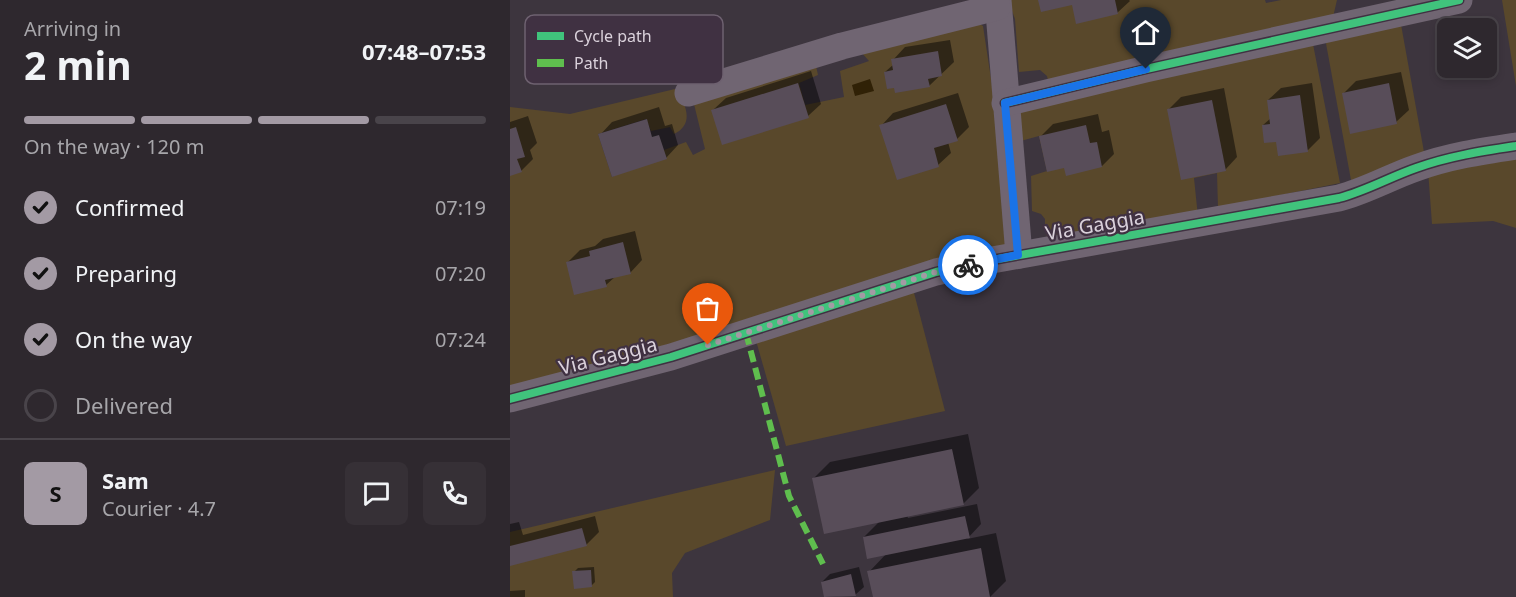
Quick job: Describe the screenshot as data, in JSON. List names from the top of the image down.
{
  "streets": {
    "street": ["Via Gaggia"]
  },
  "legend": ["Cycle path", "Path"],
  "page": {
    "heading": ["2 min", "Arriving in", "07:48–07:53"],
    "panel": ["Sam", "Courier · 4.7"],
    "bar": "On the way · 120 m",
    "list": [
      ["Confirmed", "07:19"],
      ["Preparing", "07:20"],
      ["On the way", "07:24"],
      "Delivered"
    ],
    "round": "S"
  }
}
